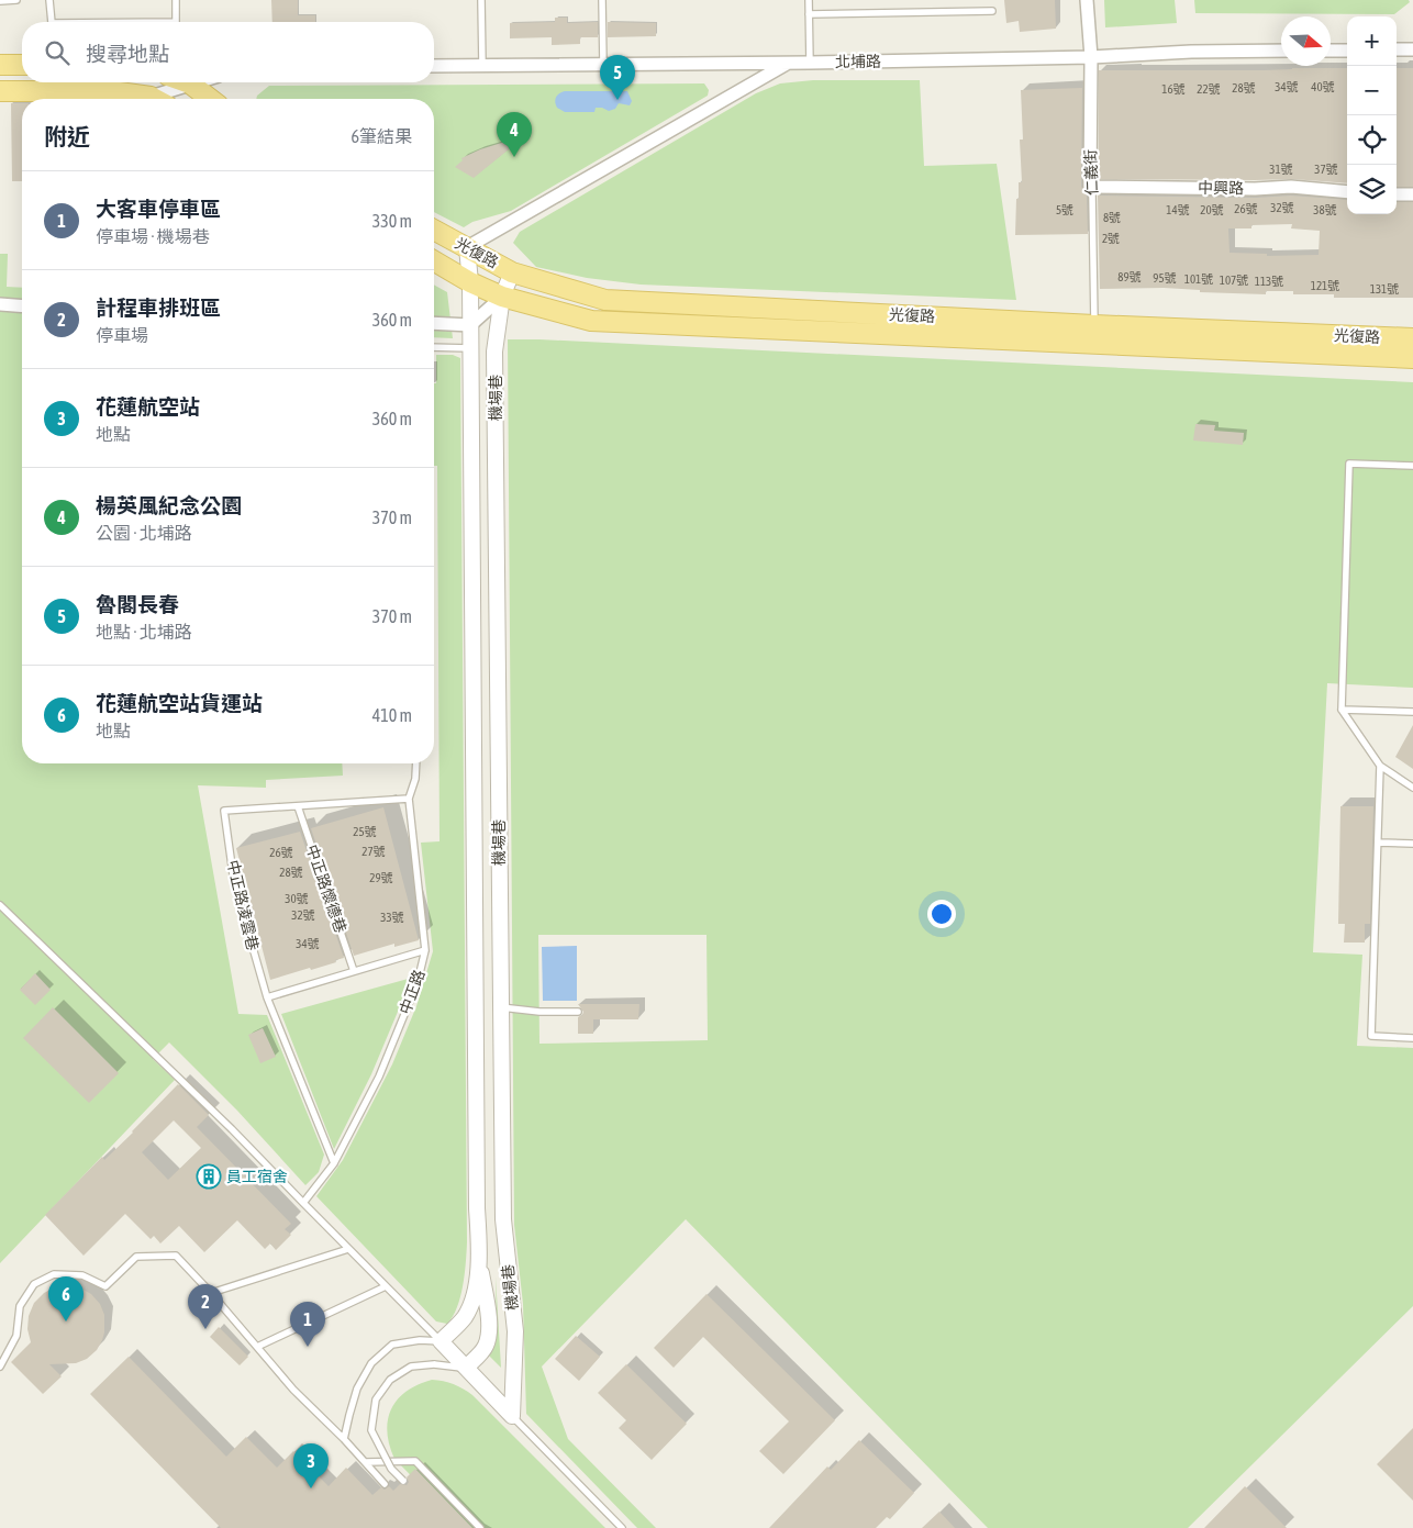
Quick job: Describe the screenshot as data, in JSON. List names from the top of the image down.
{
  "streets": {
    "main road": ["光復路"],
    "street": [
      "北埔路",
      "仁義街",
      "中興路",
      "機場巷"
    ],
    "lane": ["中正路懷德巷", "中正路凌雲巷", "中正路"]
  },
  "crossings": [
    ["北埔路", "仁義街"],
    ["仁義街", "中興路"],
    ["仁義街", "光復路"],
    ["光復路", "機場巷"],
    ["中正路懷德巷", "中正路凌雲巷"],
    ["中正路凌雲巷", "中正路"]
  ],
  "places": {
    "building": ["員工宿舍"]
  },
  "house_numbers": [
    "34號",
    "40號",
    "28號",
    "16號",
    "22號",
    "31號",
    "37號",
    "32號",
    "26號",
    "5號",
    "14號",
    "20號",
    "38號",
    "8號",
    "2號",
    "89號",
    "95號",
    "101號",
    "107號",
    "113號",
    "121號",
    "131號",
    "25號",
    "27號",
    "26號",
    "28號",
    "29號",
    "30號",
    "32號",
    "33號",
    "34號"
  ],
  "north": "right",
  "page": {
    "map_buttons": ["+", "−"],
    "search": "搜尋地點",
    "pins": [
      "5",
      "4",
      "6",
      "2",
      "1",
      "3"
    ],
    "heading": ["附近", "6筆結果"],
    "list": [
      {
        "mark": "1",
        "name": "大客車停車區",
        "note": "停車場 · 機場巷",
        "value": "330 m"
      },
      {
        "mark": "2",
        "name": "計程車排班區",
        "note": "停車場",
        "value": "360 m"
      },
      {
        "mark": "3",
        "name": "花蓮航空站",
        "note": "地點",
        "value": "360 m"
      },
      {
        "mark": "4",
        "name": "楊英風紀念公園",
        "note": "公園 · 北埔路",
        "value": "370 m"
      },
      {
        "mark": "5",
        "name": "魯閣長春",
        "note": "地點 · 北埔路",
        "value": "370 m"
      },
      {
        "mark": "6",
        "name": "花蓮航空站貨運站",
        "note": "地點",
        "value": "410 m"
      }
    ]
  }
}
